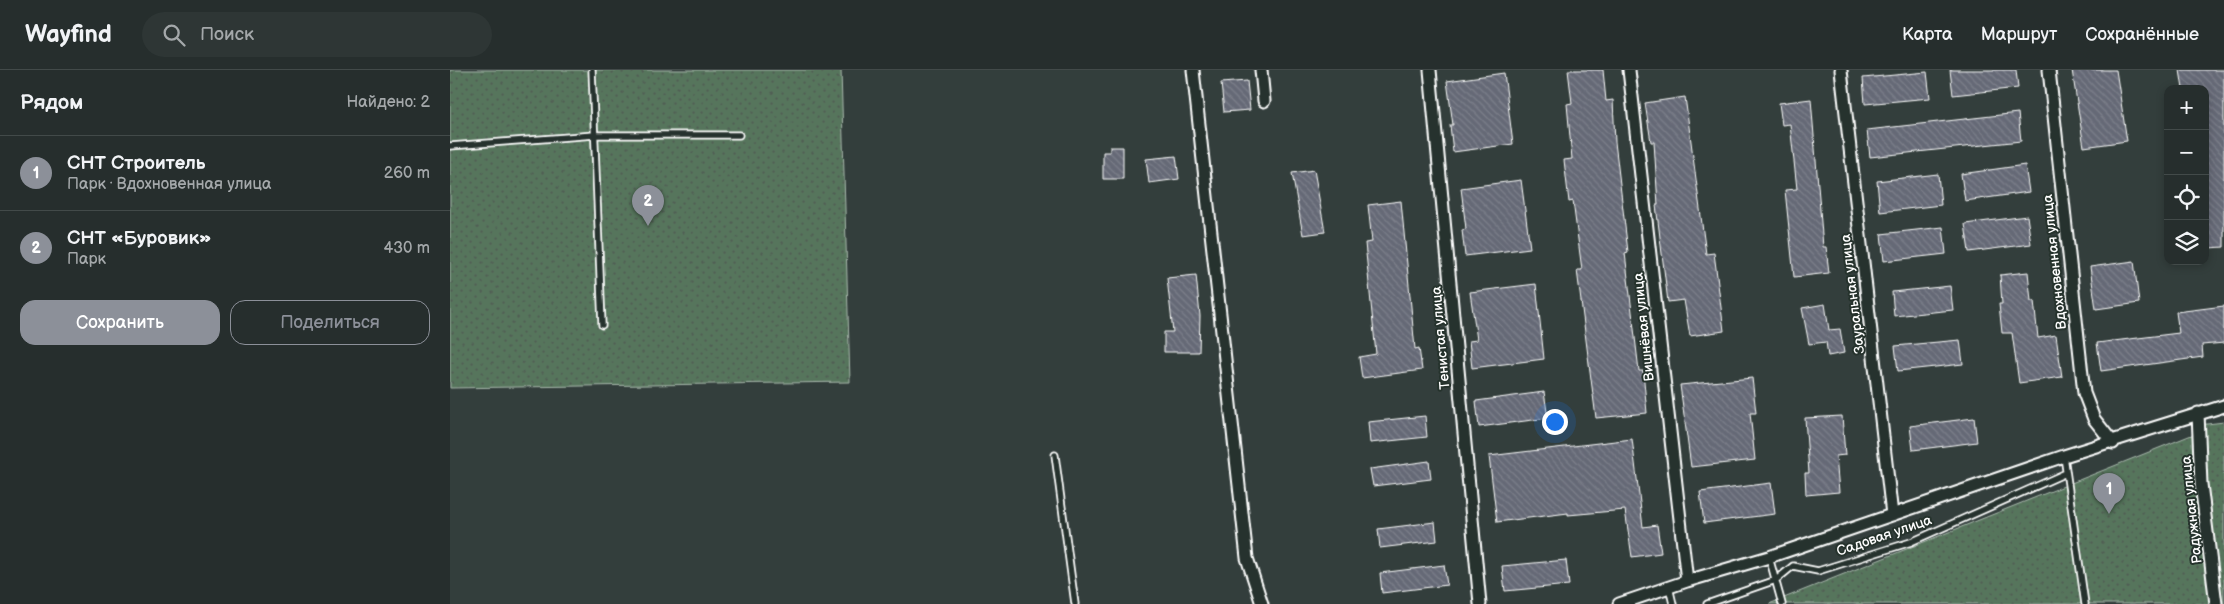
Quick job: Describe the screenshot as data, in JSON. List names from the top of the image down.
{
  "streets": {
    "street": [
      "Вдохновенная улица",
      "Зауральная улица",
      "Вишнёвая улица",
      "Тенистая улица",
      "Радужная улица"
    ],
    "lane": ["Садовая улица"]
  },
  "page": {
    "header": "Wayfind",
    "search": "Поиск",
    "nav": ["Карта", "Маршрут", "Сохранённые"],
    "heading": ["Рядом", "Найдено: 2"],
    "map_buttons": ["+", "−"],
    "list": [
      {
        "mark": "1",
        "name": "СНТ Строитель",
        "note": "Парк · Вдохновенная улица",
        "value": "260 m"
      },
      {
        "mark": "2",
        "name": "СНТ «Буровик»",
        "note": "Парк",
        "value": "430 m"
      }
    ],
    "pins": ["2", "1"],
    "buttons": ["Сохранить", "Поделиться"]
  }
}
